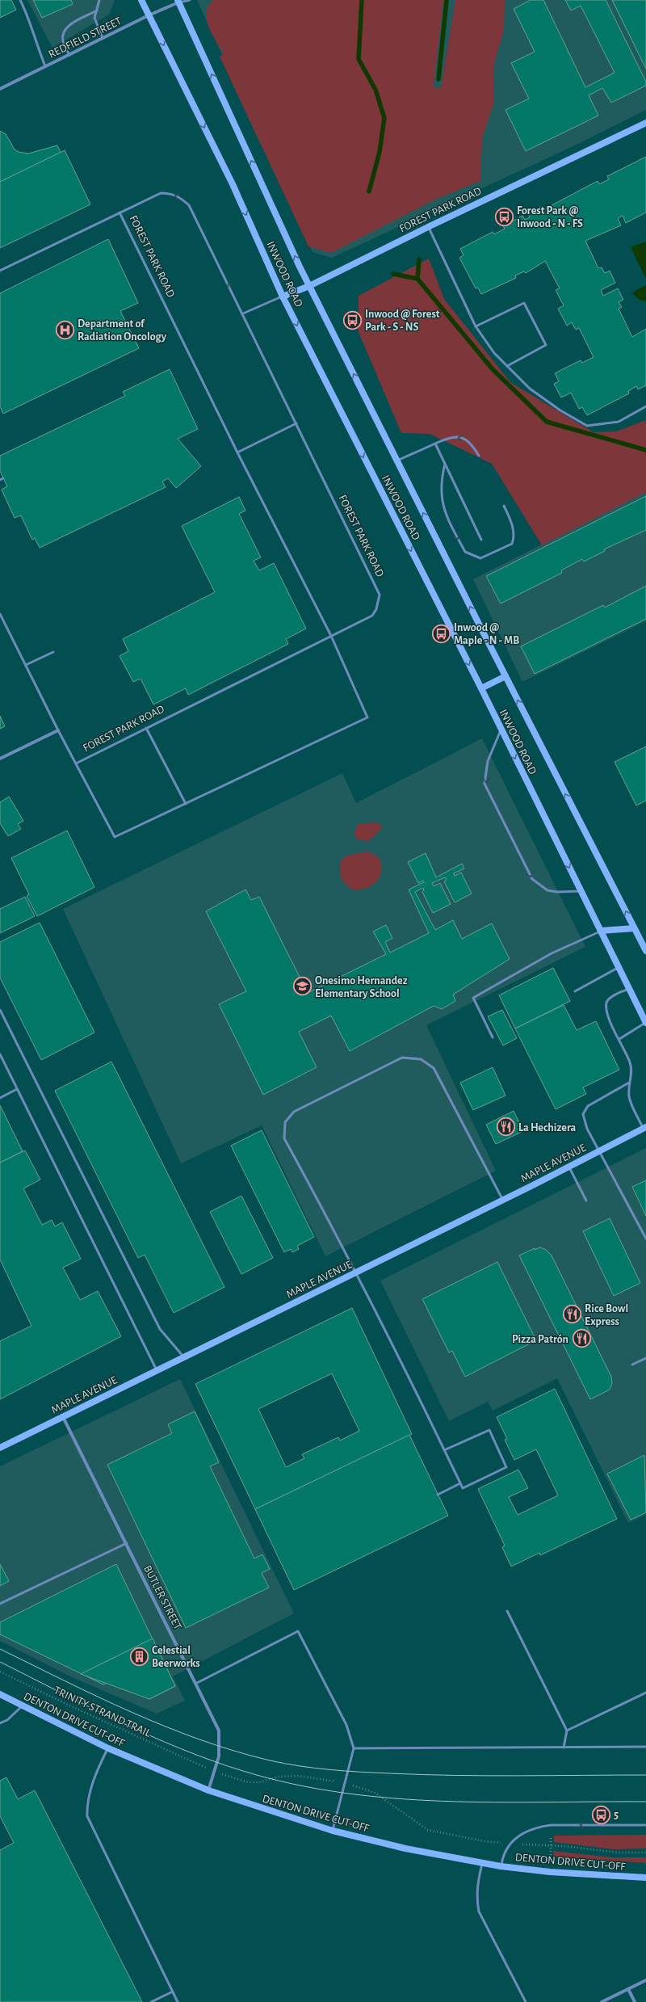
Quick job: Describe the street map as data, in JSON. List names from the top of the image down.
{
  "streets": {
    "main road": [
      "FOREST PARK ROAD",
      "INWOOD ROAD",
      "MAPLE AVENUE",
      "DENTON DRIVE CUT-OFF"
    ],
    "street": ["REDFIELD STREET", "BUTLER STREET"],
    "path": ["TRINITY STRAND TRAIL"]
  },
  "crossings": [
    ["REDFIELD STREET", "INWOOD ROAD"],
    ["FOREST PARK ROAD", "INWOOD ROAD"],
    ["MAPLE AVENUE", "BUTLER STREET"],
    ["BUTLER STREET", "DENTON DRIVE CUT-OFF"]
  ],
  "places": {
    "bus stop": [
      "Forest Park @ Inwood - N - FS",
      "Inwood @ Forest Park - S - NS",
      "Inwood @ Maple - N - MB",
      "5"
    ],
    "hospital": ["Department of Radiation Oncology"],
    "school or university": ["Onesimo Hernandez Elementary School"],
    "restaurant": ["La Hechizera", "Rice Bowl Express", "Pizza Patrón"],
    "building": ["Celestial Beerworks"]
  }
}
